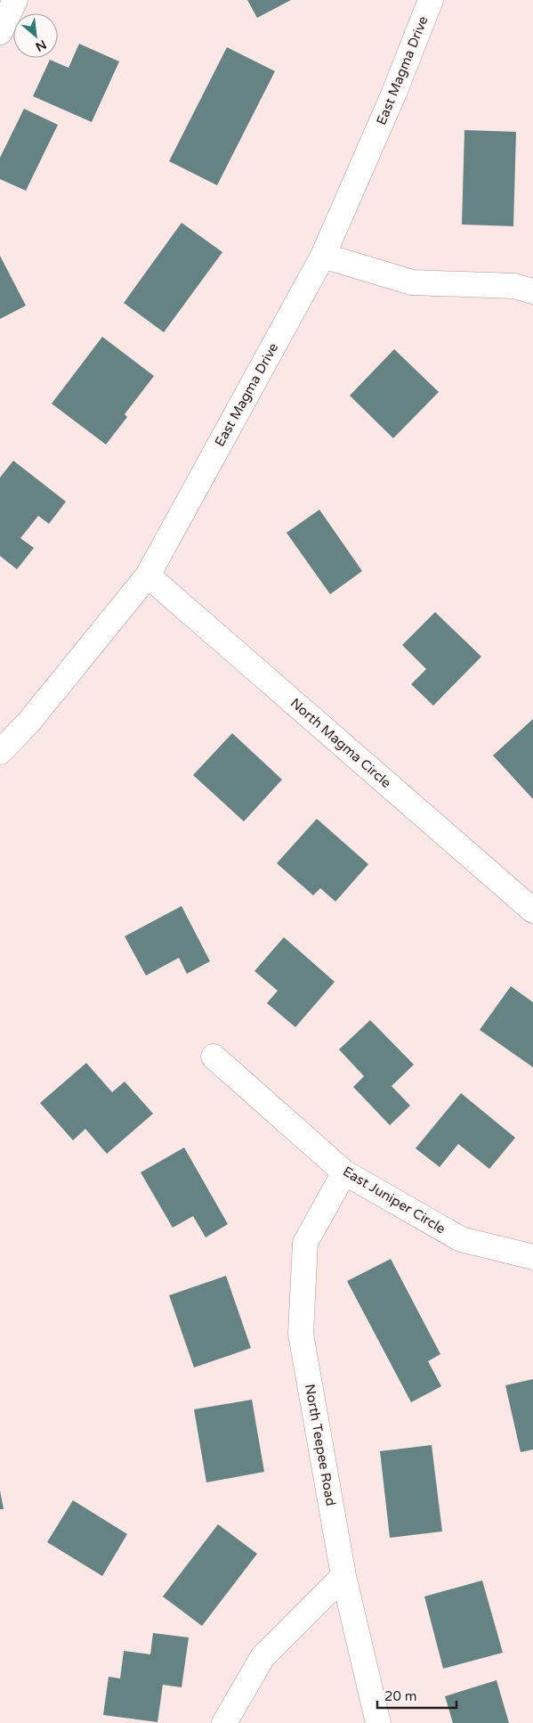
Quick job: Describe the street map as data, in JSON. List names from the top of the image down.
{
  "streets": {
    "street": [
      "East Magma Drive",
      "North Magma Circle",
      "East Juniper Circle",
      "North Teepee Road"
    ]
  },
  "crossings": [
    ["East Magma Drive", "North Magma Circle"],
    ["East Juniper Circle", "North Teepee Road"]
  ],
  "scale_bar": "20 m",
  "north": "bottom right"
}
